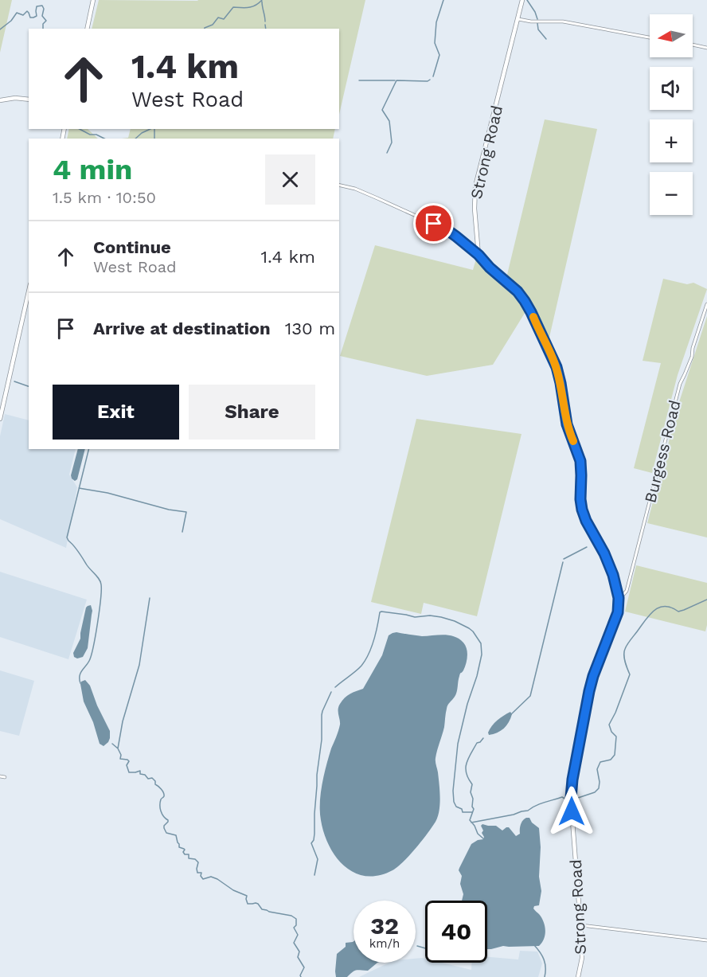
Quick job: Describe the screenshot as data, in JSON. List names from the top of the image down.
{
  "streets": {
    "street": ["Strong Road", "Burgess Road"]
  },
  "crossings": [
    ["Strong Road", "Burgess Road"]
  ],
  "north": "left",
  "page": {
    "map_buttons": ["+", "−"],
    "turn": ["1.4 km", "West Road"],
    "heading": ["4 min", "1.5 km · 10:50"],
    "list": [
      {
        "name": "Continue",
        "note": "West Road",
        "value": "1.4 km"
      },
      {
        "name": "Arrive at destination",
        "value": "130 m"
      }
    ],
    "buttons": ["Exit", "Share"],
    "speed": "32 km/h",
    "limit": "40"
  }
}
